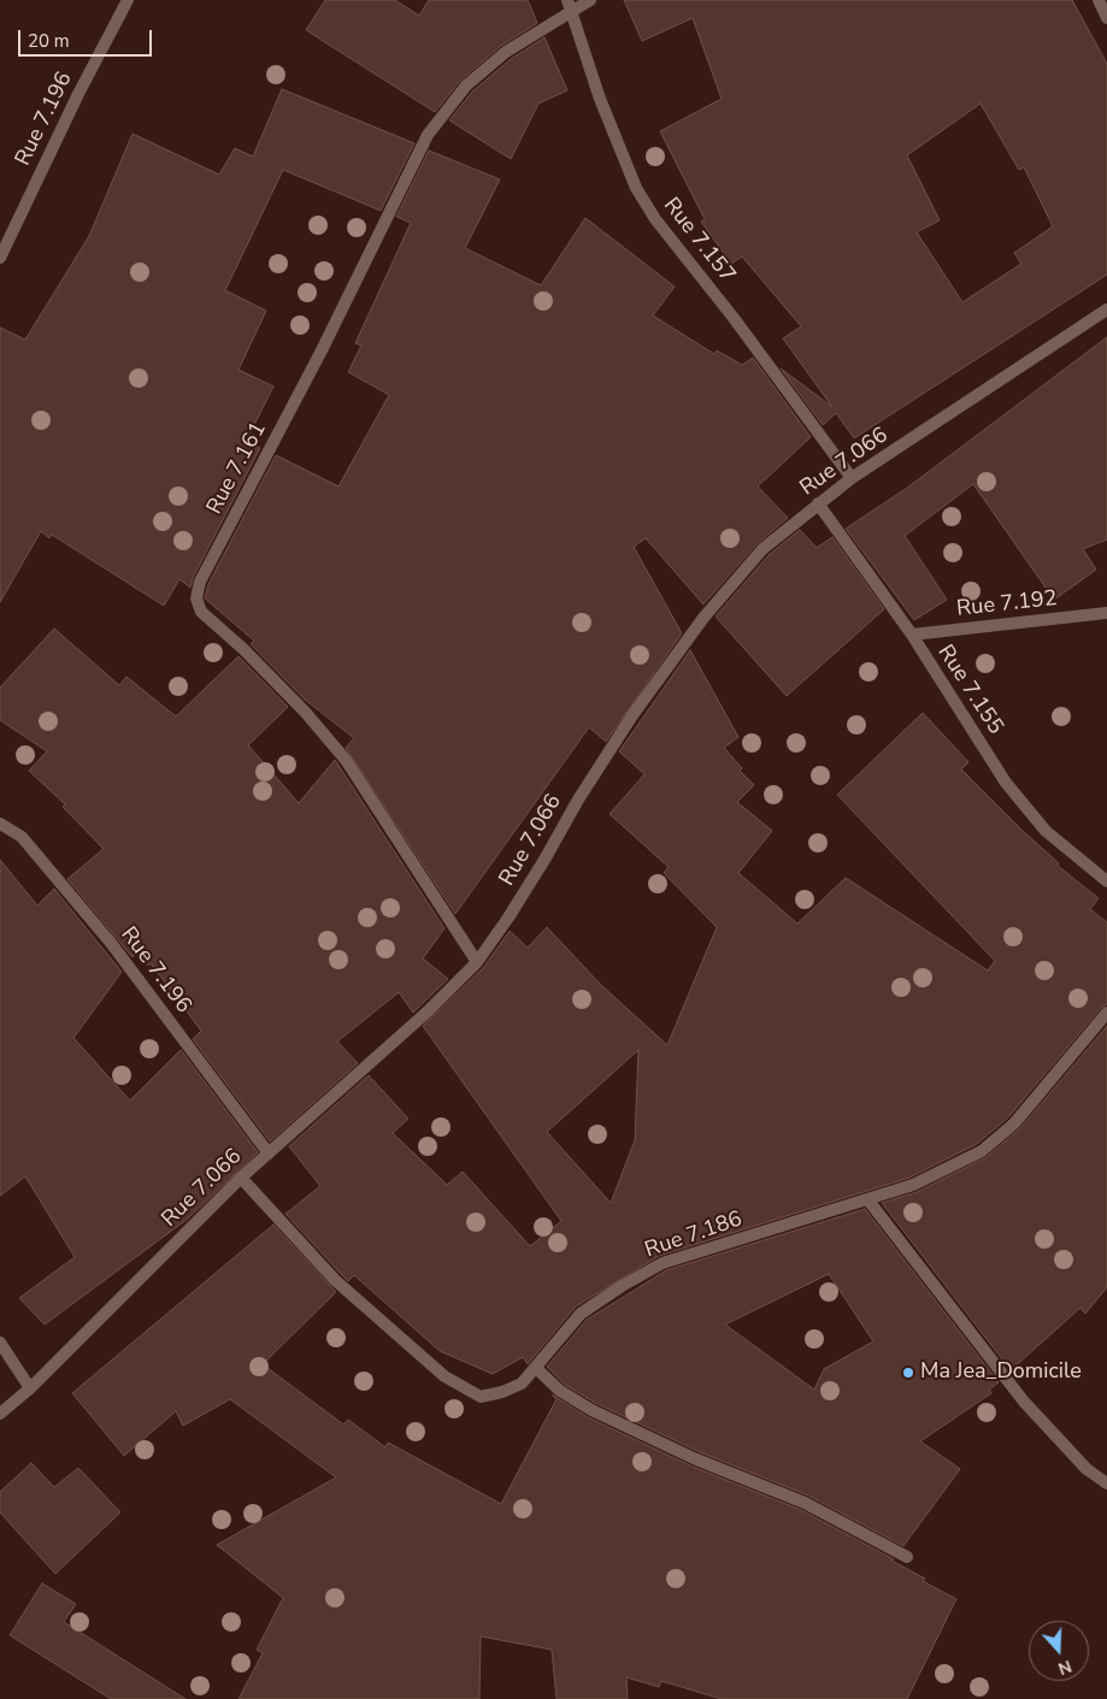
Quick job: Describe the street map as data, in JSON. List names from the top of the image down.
{
  "streets": {
    "street": [
      "Rue 7.196",
      "Rue 7.157",
      "Rue 7.066",
      "Rue 7.161",
      "Rue 7.192",
      "Rue 7.155",
      "Rue 7.186"
    ]
  },
  "crossings": [
    ["Rue 7.196", "Rue 7.066"],
    ["Rue 7.157", "Rue 7.066"],
    ["Rue 7.157", "Rue 7.161"],
    ["Rue 7.066", "Rue 7.161"],
    ["Rue 7.066", "Rue 7.155"],
    ["Rue 7.066", "Rue 7.186"],
    ["Rue 7.192", "Rue 7.155"]
  ],
  "places": ["Ma Jea_Domicile"],
  "scale_bar": "20 m",
  "north": "bottom"
}
